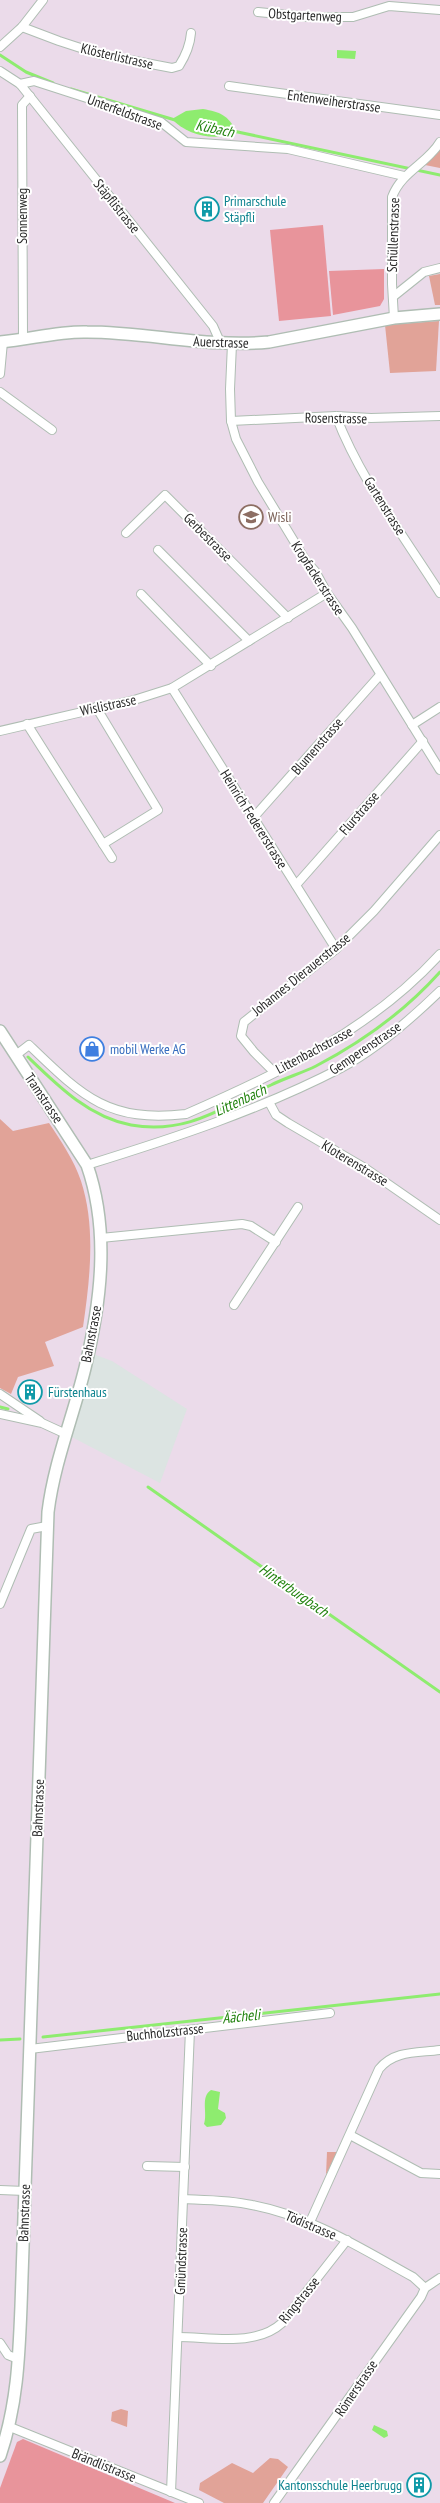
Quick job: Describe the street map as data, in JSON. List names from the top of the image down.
{
  "streets": {
    "main road": ["Auerstrasse", "Tramstrasse", "Bahnstrasse"],
    "street": [
      "Obstgartenweg",
      "Klösterlistrasse",
      "Entenweiherstrasse",
      "Unterfeldstrasse",
      "Stäpflistrasse",
      "Sonnenweg",
      "Schüllenstrasse",
      "Rosenstrasse",
      "Gartenstrasse",
      "Gerbestrasse",
      "Kropfackerstrasse",
      "Wislistrasse",
      "Blumenstrasse",
      "Flurstrasse",
      "Heinrich Federerstrasse",
      "Johannes Dierauerstrasse",
      "Gemperenstrasse",
      "Littenbachstrasse",
      "Kloterenstrasse",
      "Buchholzstrasse",
      "Tödistrasse",
      "Gmündstrasse",
      "Ringstrasse",
      "Römerstrasse",
      "Brändlistrasse"
    ]
  },
  "crossings": [
    ["Unterfeldstrasse", "Stäpflistrasse"],
    ["Unterfeldstrasse", "Schüllenstrasse"],
    ["Stäpflistrasse", "Sonnenweg"],
    ["Stäpflistrasse", "Auerstrasse"],
    ["Stäpflistrasse", "Kropfackerstrasse"],
    ["Sonnenweg", "Auerstrasse"],
    ["Schüllenstrasse", "Auerstrasse"],
    ["Auerstrasse", "Kropfackerstrasse"],
    ["Rosenstrasse", "Gartenstrasse"],
    ["Rosenstrasse", "Kropfackerstrasse"],
    ["Gerbestrasse", "Wislistrasse"],
    ["Kropfackerstrasse", "Wislistrasse"],
    ["Kropfackerstrasse", "Blumenstrasse"],
    ["Kropfackerstrasse", "Flurstrasse"],
    ["Wislistrasse", "Heinrich Federerstrasse"],
    ["Blumenstrasse", "Heinrich Federerstrasse"],
    ["Flurstrasse", "Heinrich Federerstrasse"],
    ["Heinrich Federerstrasse", "Johannes Dierauerstrasse"],
    ["Johannes Dierauerstrasse", "Littenbachstrasse"],
    ["Gemperenstrasse", "Tramstrasse"],
    ["Gemperenstrasse", "Kloterenstrasse"],
    ["Gemperenstrasse", "Bahnstrasse"],
    ["Littenbachstrasse", "Tramstrasse"],
    ["Tramstrasse", "Bahnstrasse"],
    ["Bahnstrasse", "Buchholzstrasse"],
    ["Bahnstrasse", "Brändlistrasse"],
    ["Buchholzstrasse", "Gmündstrasse"],
    ["Tödistrasse", "Gmündstrasse"],
    ["Tödistrasse", "Ringstrasse"],
    ["Tödistrasse", "Römerstrasse"],
    ["Gmündstrasse", "Ringstrasse"],
    ["Gmündstrasse", "Brändlistrasse"]
  ],
  "water": [
    "Kübach",
    "Littenbach",
    "Hinterburgbach",
    "Äächeli"
  ],
  "places": {
    "building": ["Primarschule Stäpfli", "Fürstenhaus", "Kantonsschule Heerbrugg"],
    "school or university": ["Wisli"],
    "shop": ["mobil Werke AG"]
  }
}
